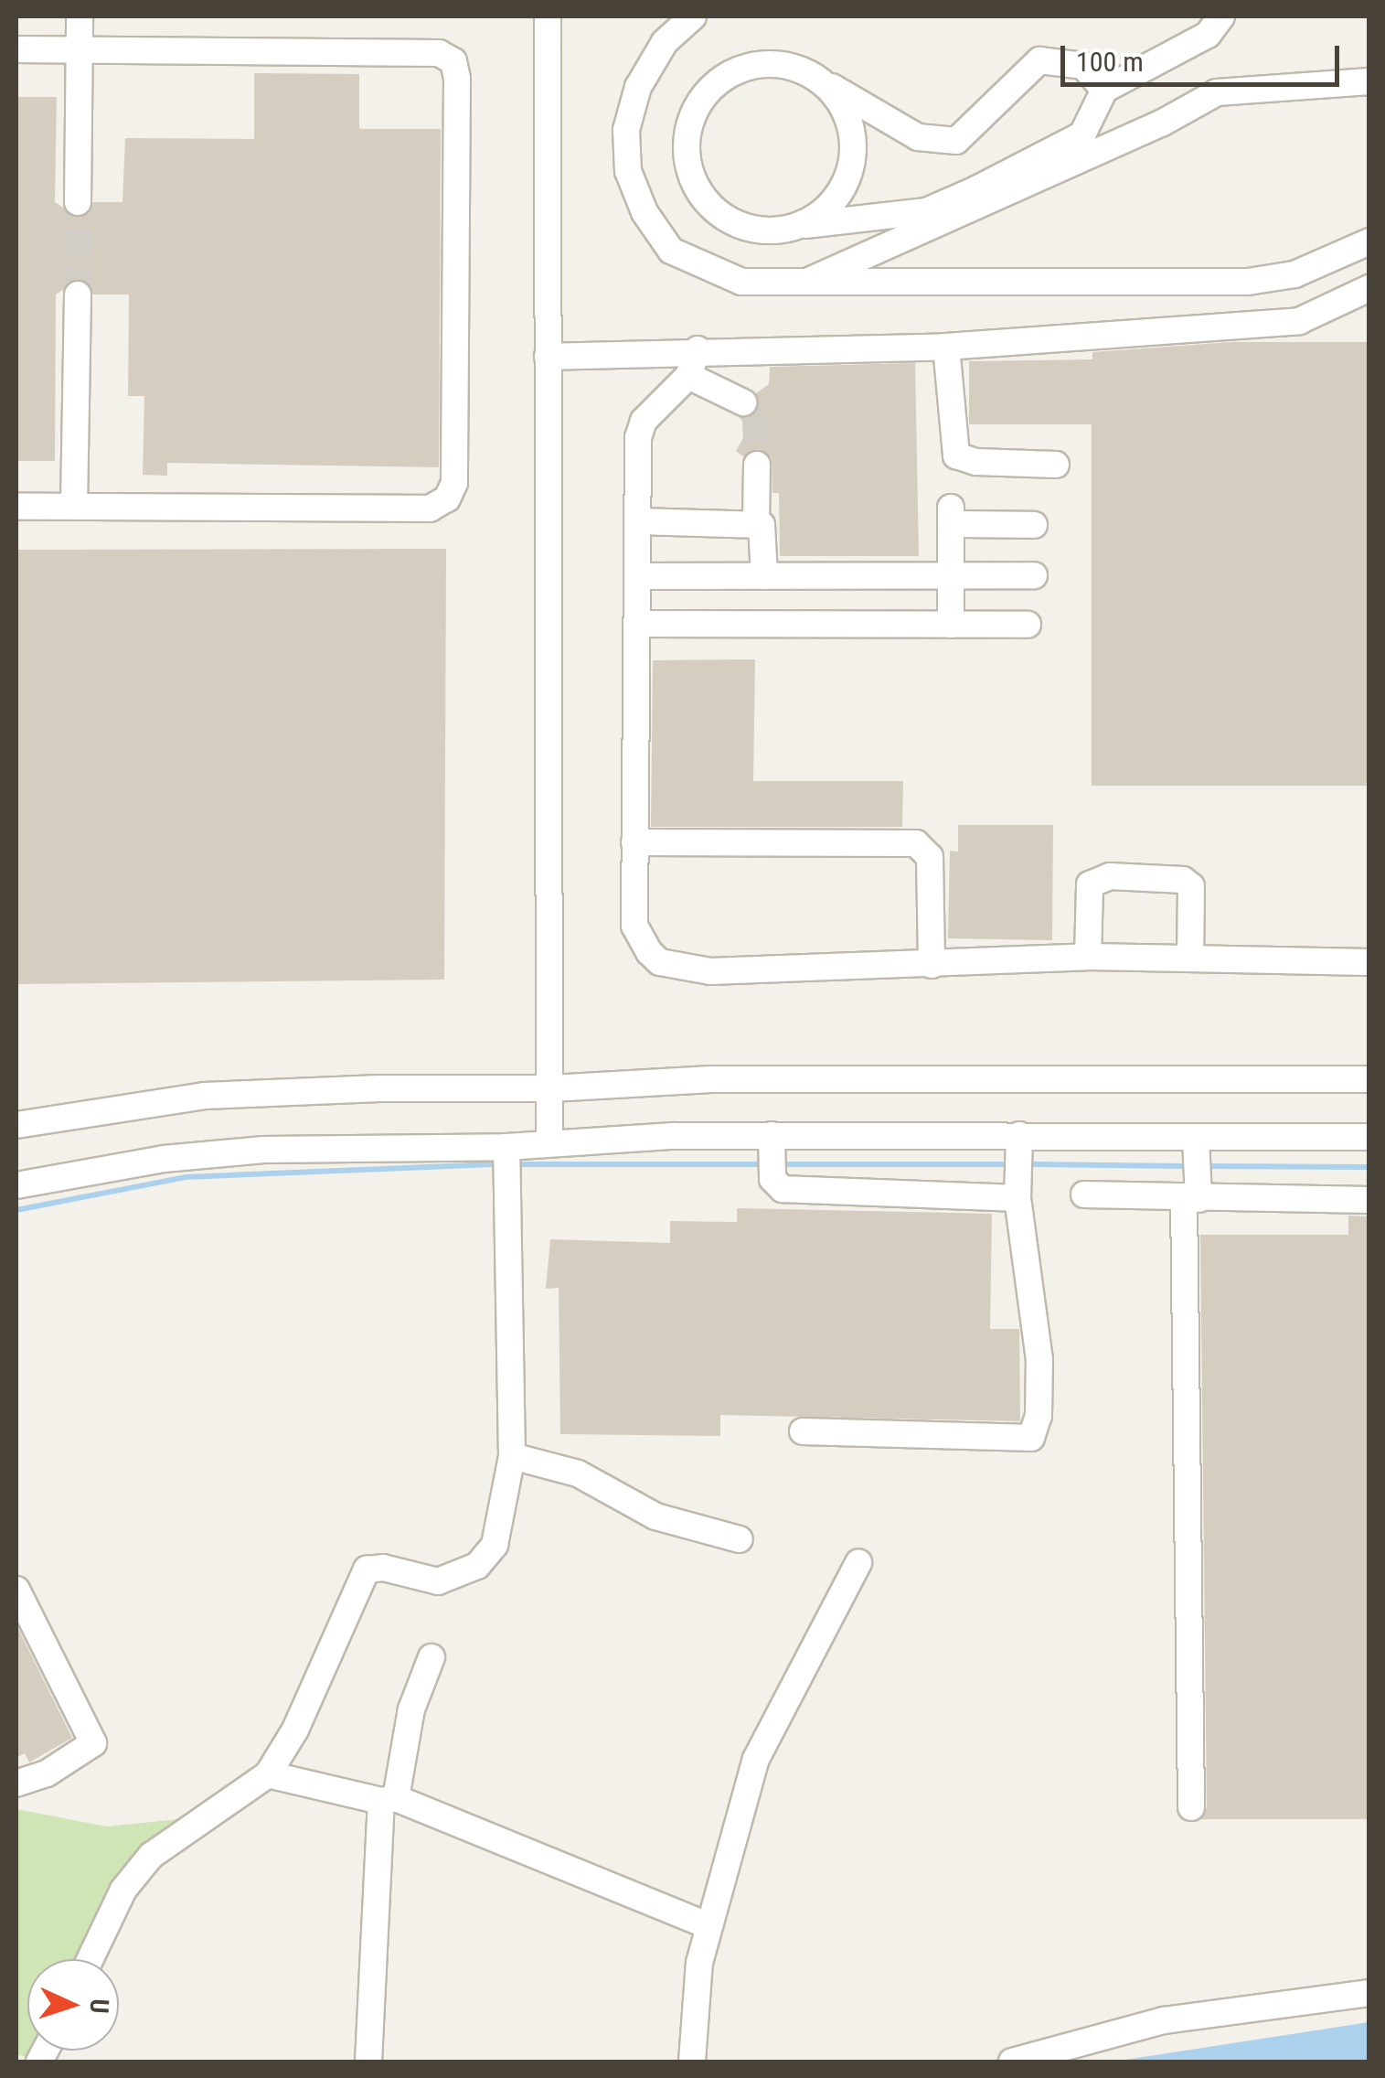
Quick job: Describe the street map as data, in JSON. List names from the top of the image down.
{
  "scale_bar": "100 m",
  "north": "right"
}
